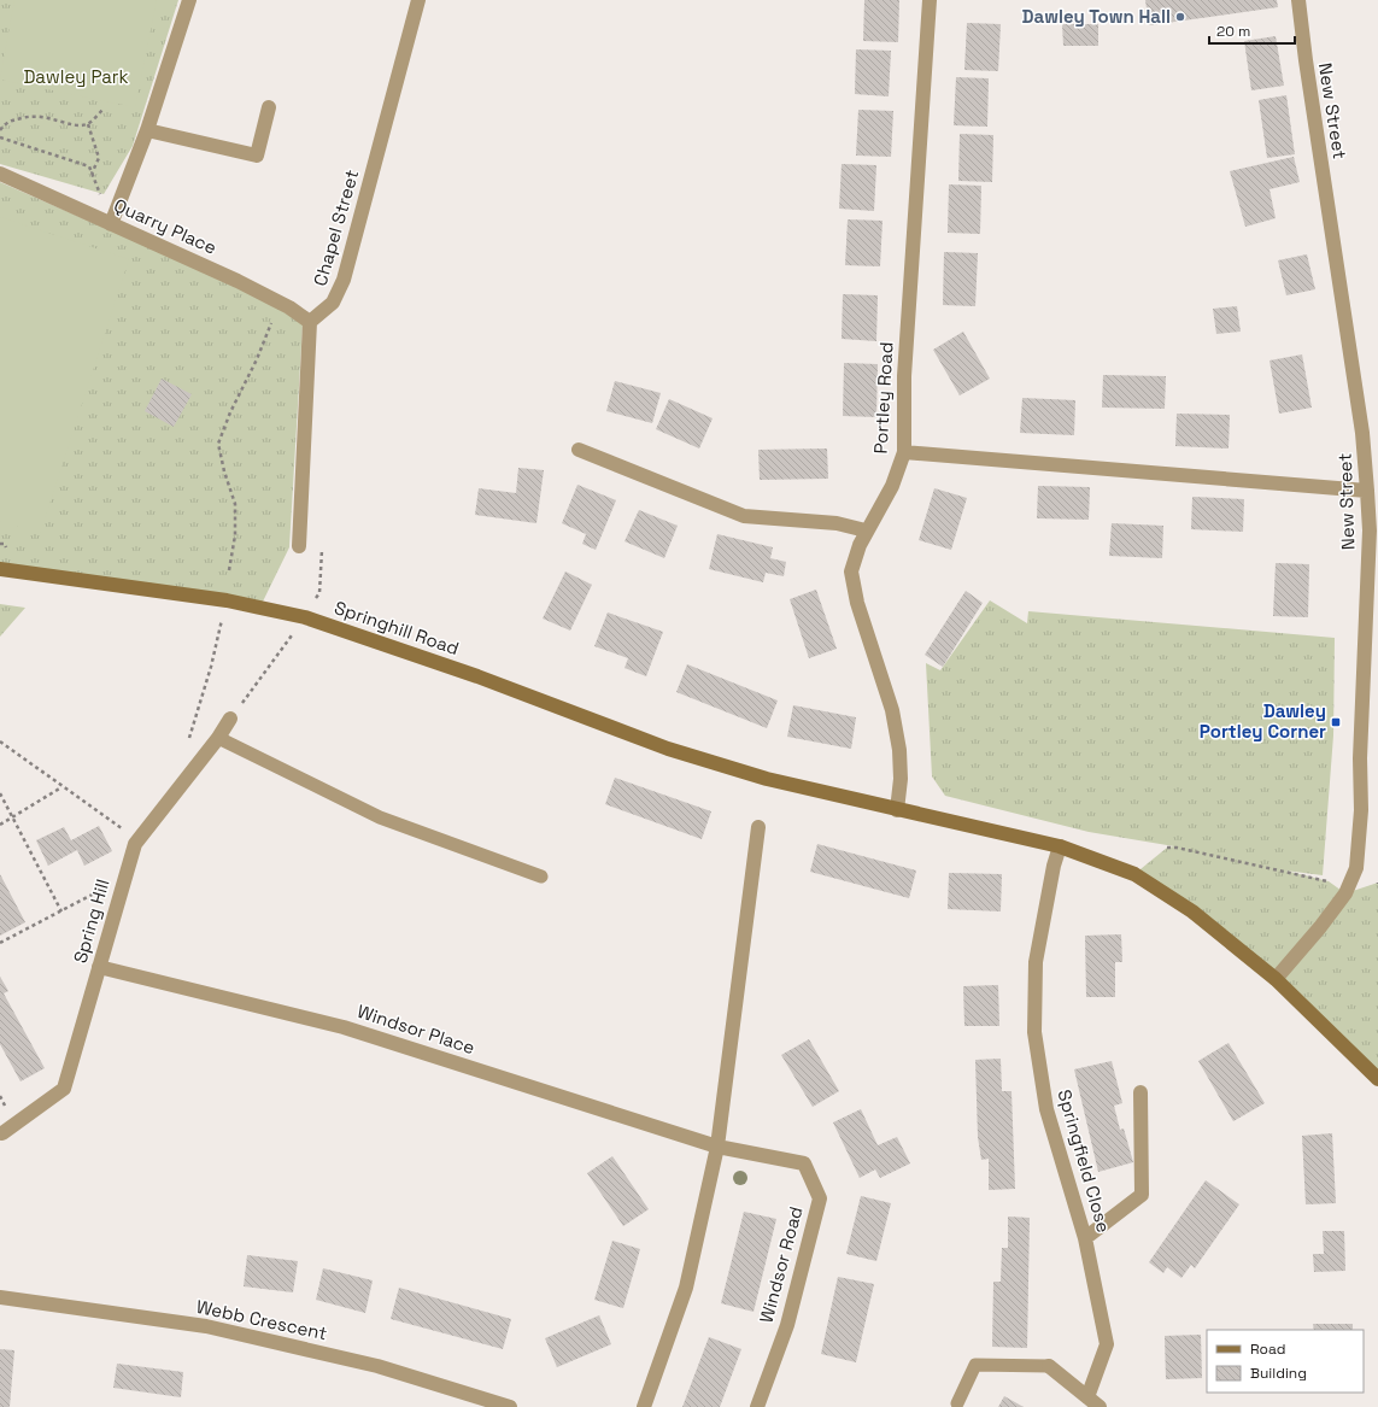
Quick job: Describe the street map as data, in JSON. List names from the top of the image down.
{
  "streets": {
    "main road": ["Springhill Road"],
    "street": [
      "New Street",
      "Quarry Place",
      "Chapel Street",
      "Portley Road",
      "Spring Hill",
      "Windsor Place",
      "Springfield Close",
      "Windsor Road",
      "Webb Crescent"
    ]
  },
  "crossings": [
    ["New Street", "Springhill Road"],
    ["Quarry Place", "Chapel Street"],
    ["Portley Road", "Springhill Road"],
    ["Springhill Road", "Springfield Close"],
    ["Spring Hill", "Windsor Place"],
    ["Windsor Place", "Windsor Road"]
  ],
  "parks": ["Dawley Park"],
  "places": {
    "other": ["Dawley Town Hall"],
    "transit": ["Dawley Portley Corner"]
  },
  "legend": ["Road", "Building"],
  "scale_bar": "20 m"
}
